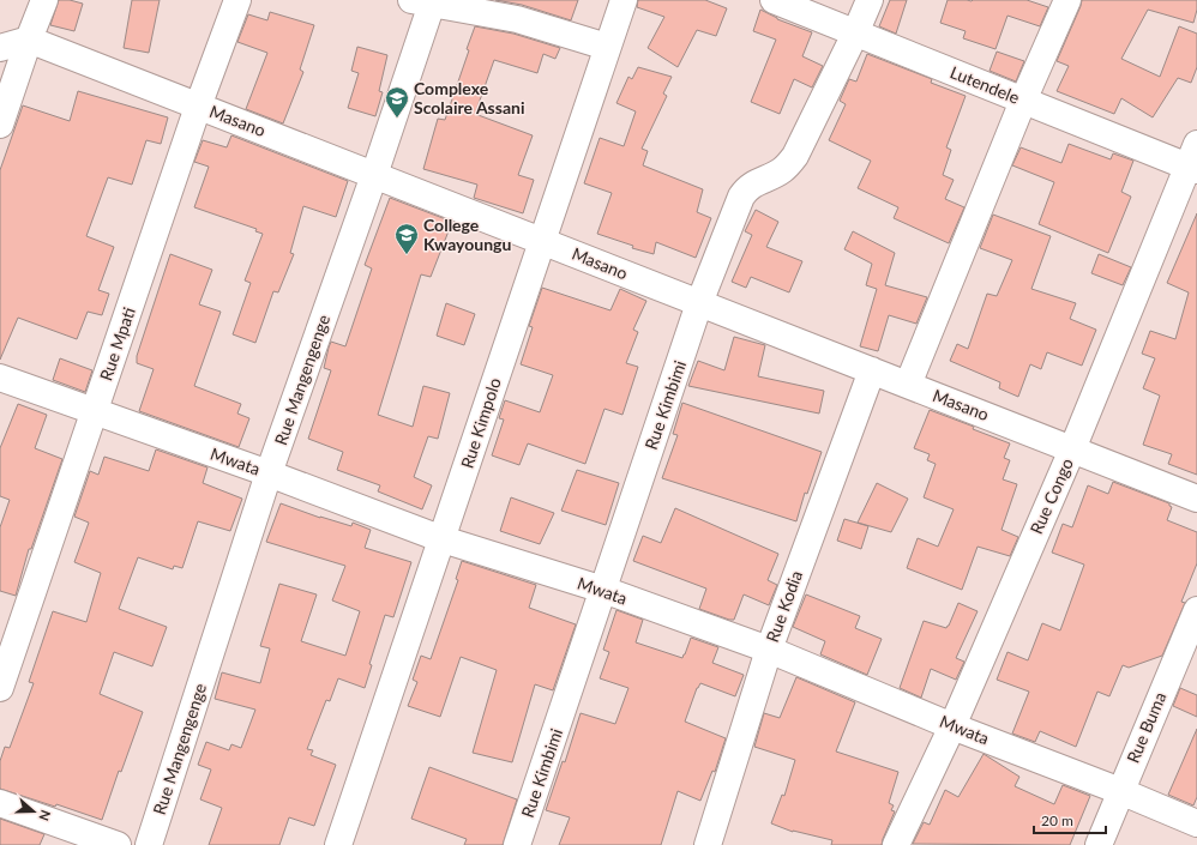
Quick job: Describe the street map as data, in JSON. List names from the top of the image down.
{
  "streets": {
    "street": [
      "Lutendele",
      "Masano",
      "Rue Mpati",
      "Rue Mangengenge",
      "Rue Kimbimi",
      "Rue Kimpolo",
      "Mwata",
      "Rue Congo",
      "Rue Kodia",
      "Rue Buma"
    ]
  },
  "crossings": [
    ["Lutendele", "Rue Kimbimi"],
    ["Lutendele", "Rue Congo"],
    ["Masano", "Rue Mpati"],
    ["Masano", "Rue Mangengenge"],
    ["Masano", "Rue Kimbimi"],
    ["Masano", "Rue Kimpolo"],
    ["Masano", "Rue Congo"],
    ["Masano", "Rue Kodia"],
    ["Rue Mpati", "Mwata"],
    ["Rue Mangengenge", "Mwata"],
    ["Rue Kimbimi", "Mwata"],
    ["Rue Kimpolo", "Mwata"],
    ["Mwata", "Rue Congo"],
    ["Mwata", "Rue Kodia"],
    ["Mwata", "Rue Buma"]
  ],
  "places": {
    "school or university": ["Complexe Scolaire Assani", "College Kwayoungu"]
  },
  "scale_bar": "20 m",
  "north": "right"
}
